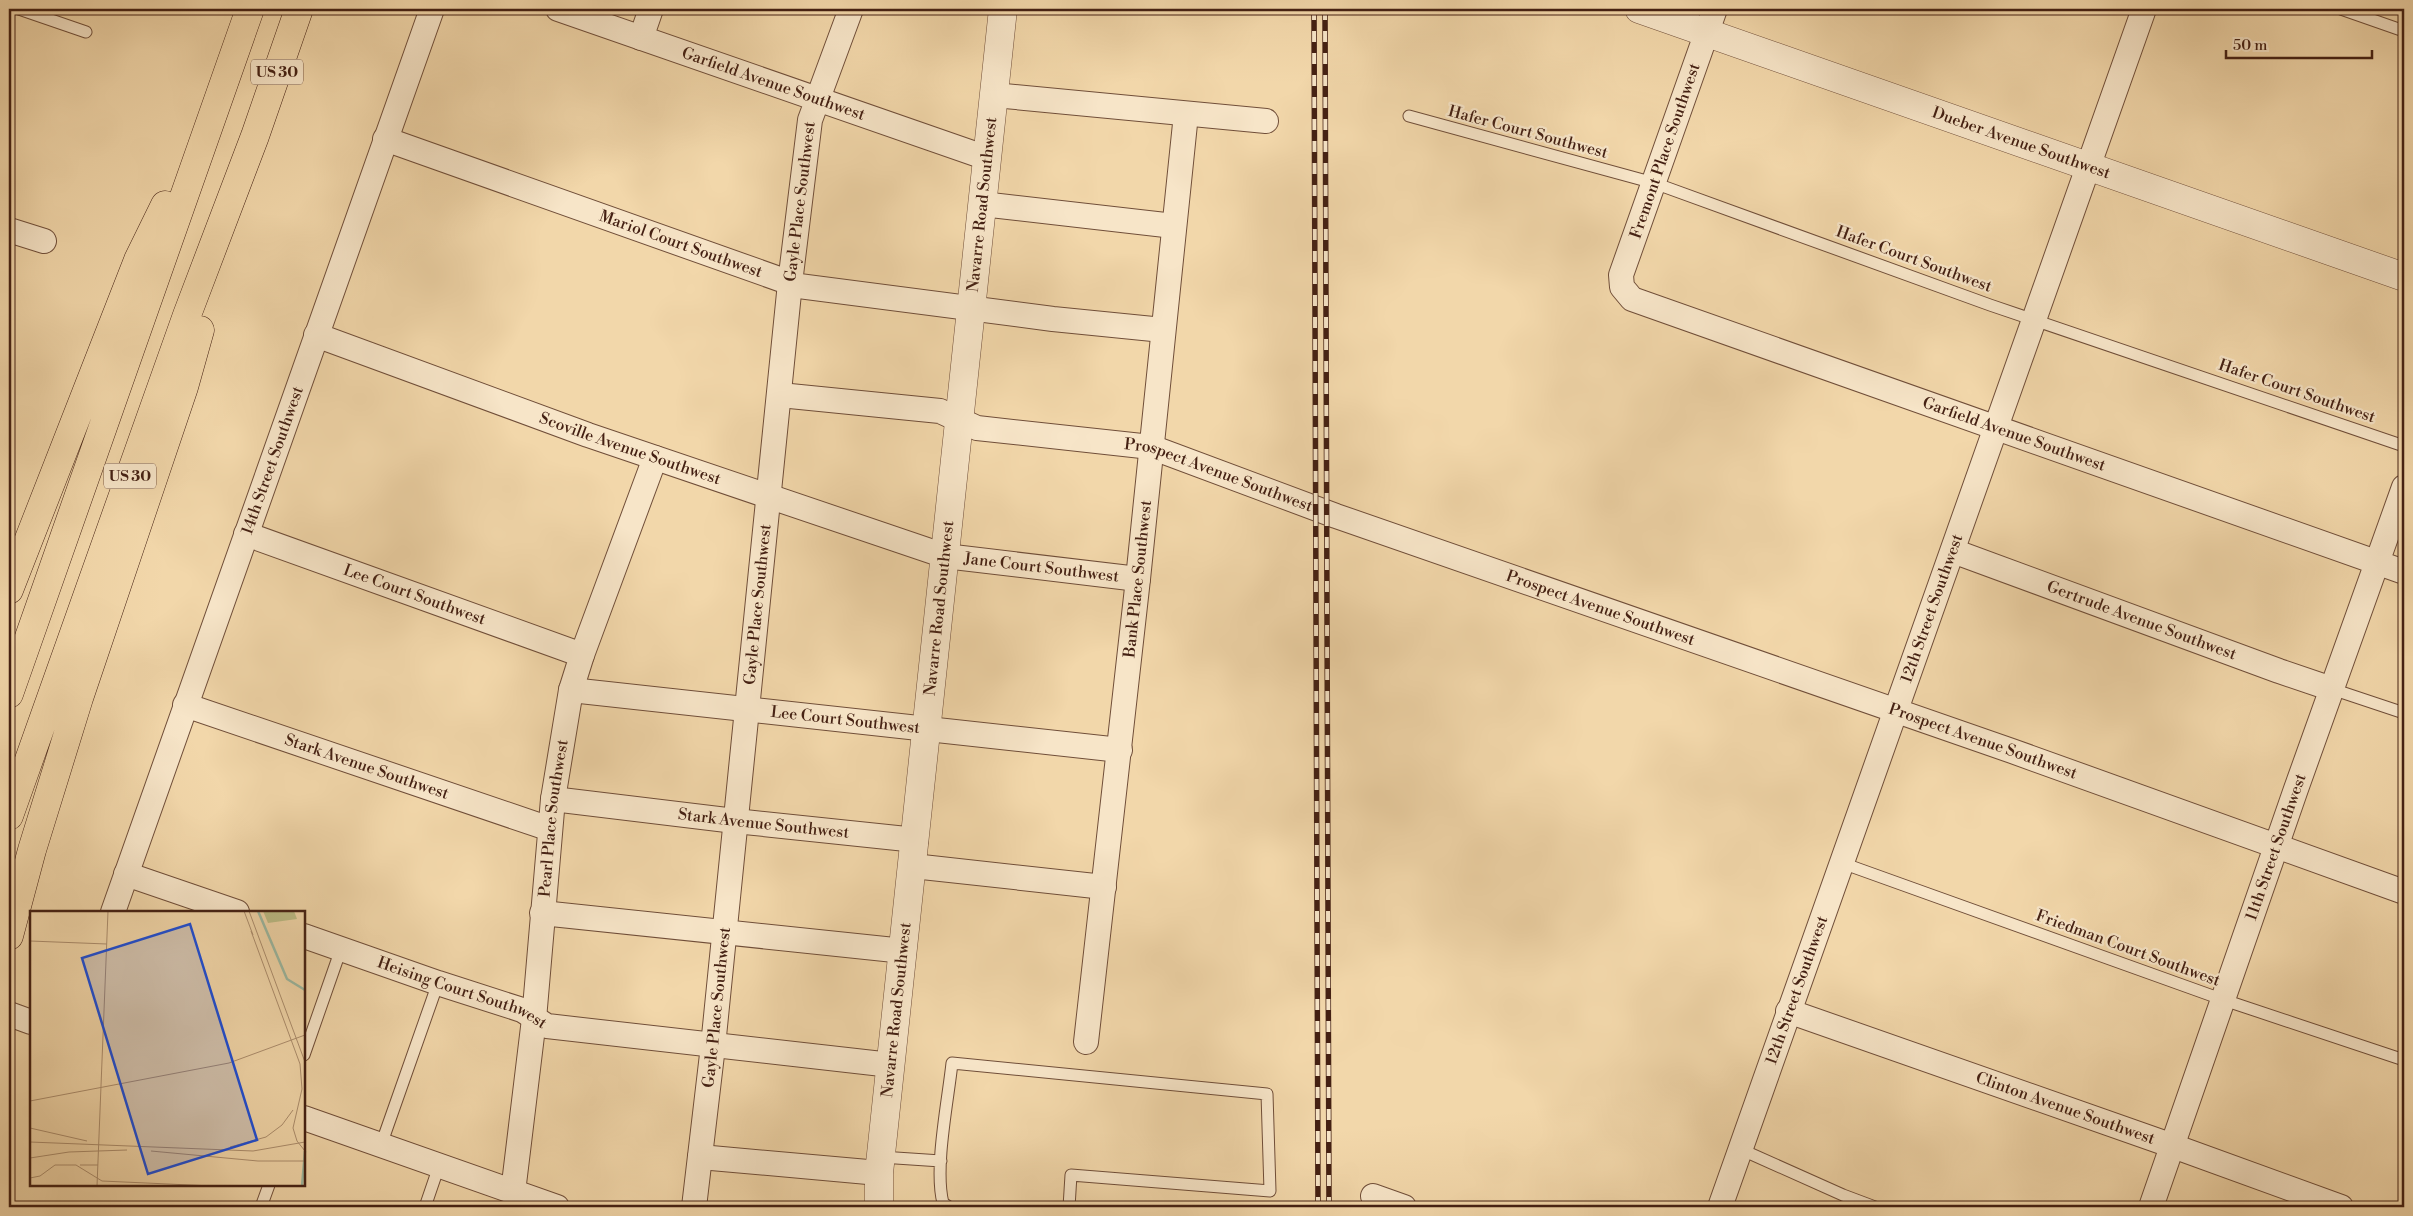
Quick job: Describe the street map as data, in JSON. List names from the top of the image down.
{
  "streets": {
    "highway": ["US 30"],
    "street": [
      "Garfield Avenue Southwest",
      "Dueber Avenue Southwest",
      "Fremont Place Southwest",
      "Gayle Place Southwest",
      "Navarre Road Southwest",
      "Mariol Court Southwest",
      "Scoville Avenue Southwest",
      "14th Street Southwest",
      "Prospect Avenue Southwest",
      "Jane Court Southwest",
      "Bank Place Southwest",
      "Lee Court Southwest",
      "12th Street Southwest",
      "Gertrude Avenue Southwest",
      "Stark Avenue Southwest",
      "Pearl Place Southwest",
      "11th Street Southwest",
      "Heising Court Southwest",
      "Clinton Avenue Southwest"
    ],
    "lane": ["Hafer Court Southwest", "Friedman Court Southwest"]
  },
  "crossings": [
    ["Garfield Avenue Southwest", "Fremont Place Southwest"],
    ["Garfield Avenue Southwest", "Gayle Place Southwest"],
    ["Garfield Avenue Southwest", "Navarre Road Southwest"],
    ["Garfield Avenue Southwest", "12th Street Southwest"],
    ["Garfield Avenue Southwest", "11th Street Southwest"],
    ["Hafer Court Southwest", "Fremont Place Southwest"],
    ["Hafer Court Southwest", "12th Street Southwest"],
    ["Dueber Avenue Southwest", "Fremont Place Southwest"],
    ["Dueber Avenue Southwest", "12th Street Southwest"],
    ["Gayle Place Southwest", "Mariol Court Southwest"],
    ["Gayle Place Southwest", "Scoville Avenue Southwest"],
    ["Gayle Place Southwest", "Prospect Avenue Southwest"],
    ["Gayle Place Southwest", "Lee Court Southwest"],
    ["Gayle Place Southwest", "Stark Avenue Southwest"],
    ["Gayle Place Southwest", "Heising Court Southwest"],
    ["Navarre Road Southwest", "Mariol Court Southwest"],
    ["Navarre Road Southwest", "Scoville Avenue Southwest"],
    ["Navarre Road Southwest", "Prospect Avenue Southwest"],
    ["Navarre Road Southwest", "Jane Court Southwest"],
    ["Navarre Road Southwest", "Lee Court Southwest"],
    ["Navarre Road Southwest", "Stark Avenue Southwest"],
    ["Navarre Road Southwest", "Heising Court Southwest"],
    ["Mariol Court Southwest", "14th Street Southwest"],
    ["Mariol Court Southwest", "Bank Place Southwest"],
    ["Scoville Avenue Southwest", "14th Street Southwest"],
    ["Scoville Avenue Southwest", "Jane Court Southwest"],
    ["Scoville Avenue Southwest", "Pearl Place Southwest"],
    ["14th Street Southwest", "Lee Court Southwest"],
    ["14th Street Southwest", "Stark Avenue Southwest"],
    ["Prospect Avenue Southwest", "Bank Place Southwest"],
    ["Prospect Avenue Southwest", "12th Street Southwest"],
    ["Prospect Avenue Southwest", "11th Street Southwest"],
    ["Jane Court Southwest", "Bank Place Southwest"],
    ["Bank Place Southwest", "Lee Court Southwest"],
    ["Lee Court Southwest", "Pearl Place Southwest"],
    ["12th Street Southwest", "Gertrude Avenue Southwest"],
    ["12th Street Southwest", "Friedman Court Southwest"],
    ["12th Street Southwest", "Clinton Avenue Southwest"],
    ["Gertrude Avenue Southwest", "11th Street Southwest"],
    ["Stark Avenue Southwest", "Pearl Place Southwest"],
    ["Pearl Place Southwest", "Heising Court Southwest"],
    ["11th Street Southwest", "Friedman Court Southwest"],
    ["11th Street Southwest", "Clinton Avenue Southwest"]
  ],
  "scale_bar": "50 m"
}
